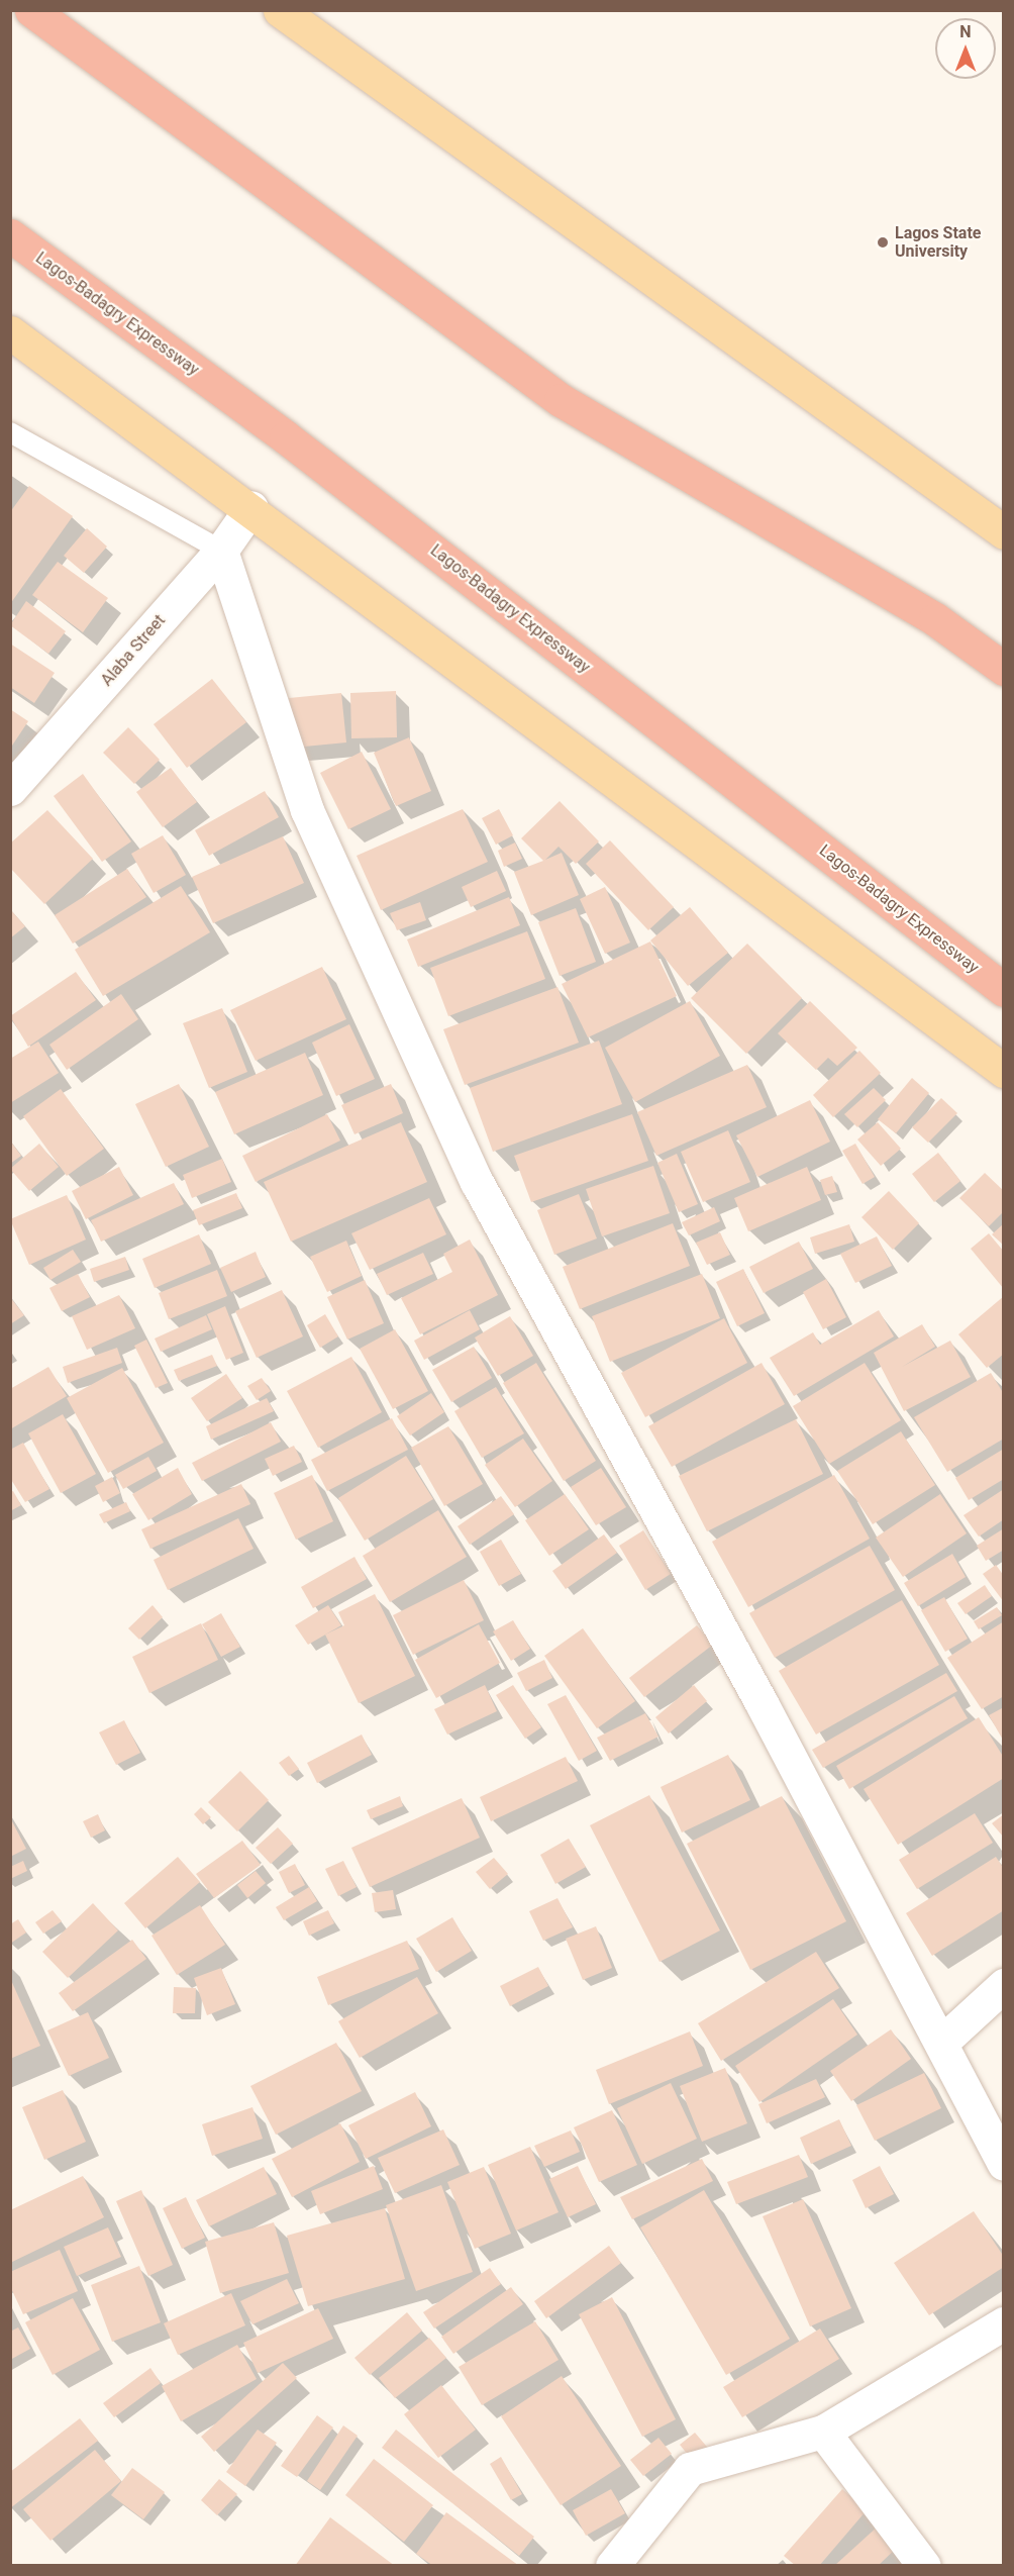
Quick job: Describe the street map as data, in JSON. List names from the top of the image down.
{
  "streets": {
    "highway": ["Lagos-Badagry Expressway"],
    "street": ["Alaba Street"]
  },
  "places": ["Lagos State University"],
  "north": "top"
}
